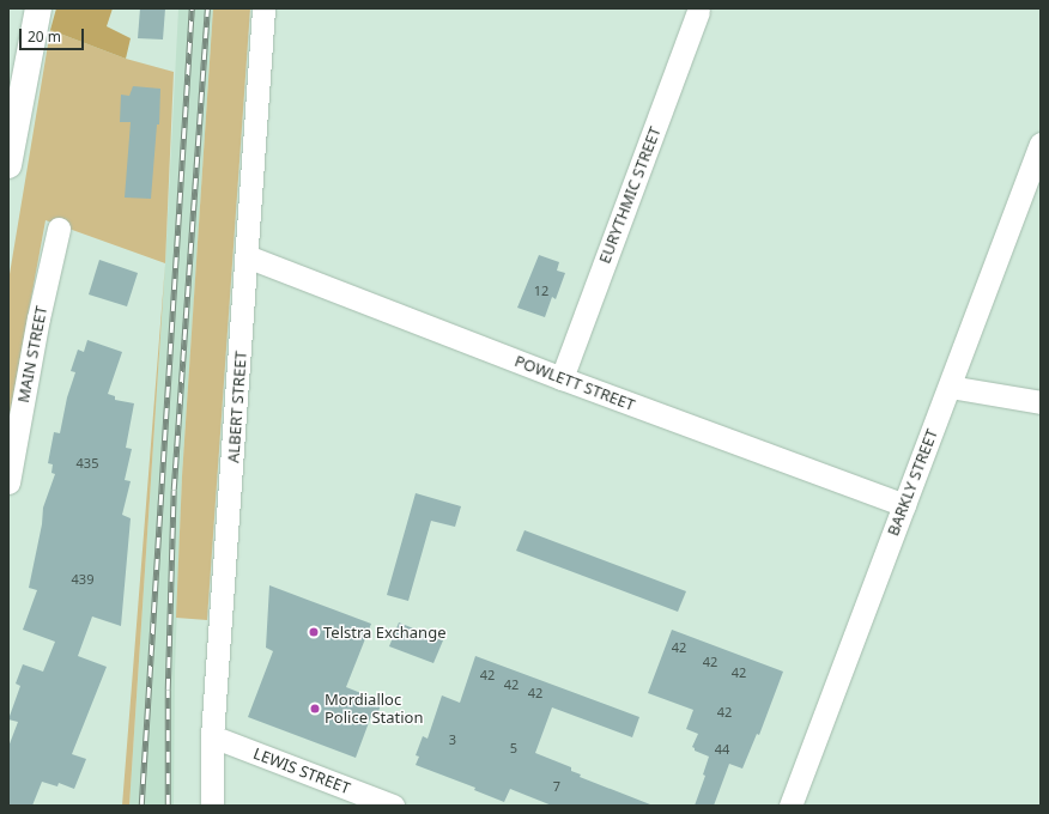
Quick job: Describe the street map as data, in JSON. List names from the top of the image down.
{
  "streets": {
    "street": [
      "EURYTHMIC STREET",
      "MAIN STREET",
      "POWLETT STREET",
      "ALBERT STREET",
      "BARKLY STREET",
      "LEWIS STREET"
    ]
  },
  "crossings": [
    ["EURYTHMIC STREET", "POWLETT STREET"],
    ["POWLETT STREET", "ALBERT STREET"],
    ["POWLETT STREET", "BARKLY STREET"],
    ["ALBERT STREET", "LEWIS STREET"]
  ],
  "places": ["Telstra Exchange", "Mordialloc Police Station"],
  "house_numbers": [
    "12",
    "435",
    "439",
    "42",
    "42",
    "42",
    "42",
    "42",
    "42",
    "42",
    "3",
    "5",
    "44",
    "7"
  ],
  "scale_bar": "20 m"
}
